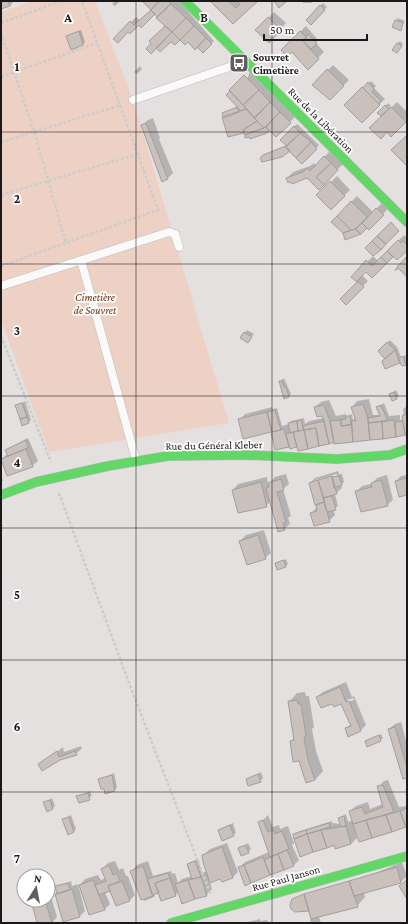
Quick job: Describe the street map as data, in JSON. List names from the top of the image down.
{
  "streets": {
    "main road": ["Rue de la Libération", "Rue du Général Kleber", "Rue Paul Janson"]
  },
  "parks": ["Cimetière de Souvret"],
  "places": {
    "bus stop": ["Souvret Cimetière"]
  },
  "scale_bar": "50 m",
  "north": "top",
  "grid": {
    "columns": ["A", "B"],
    "rows": [
      "1",
      "2",
      "3",
      "4",
      "5",
      "6",
      "7"
    ]
  }
}
